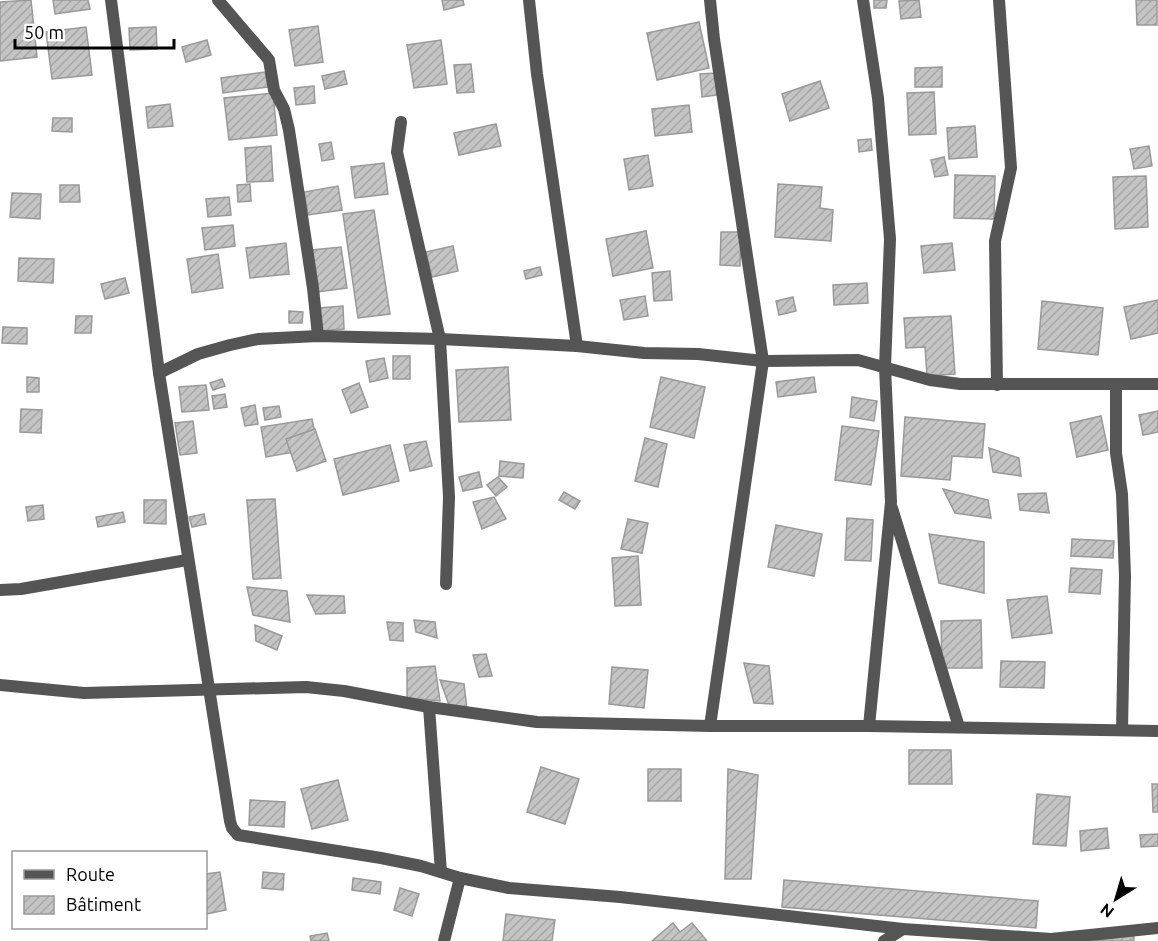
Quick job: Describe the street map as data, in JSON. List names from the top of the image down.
{
  "legend": ["Route", "Bâtiment"],
  "scale_bar": "50 m",
  "north": "bottom left"
}
